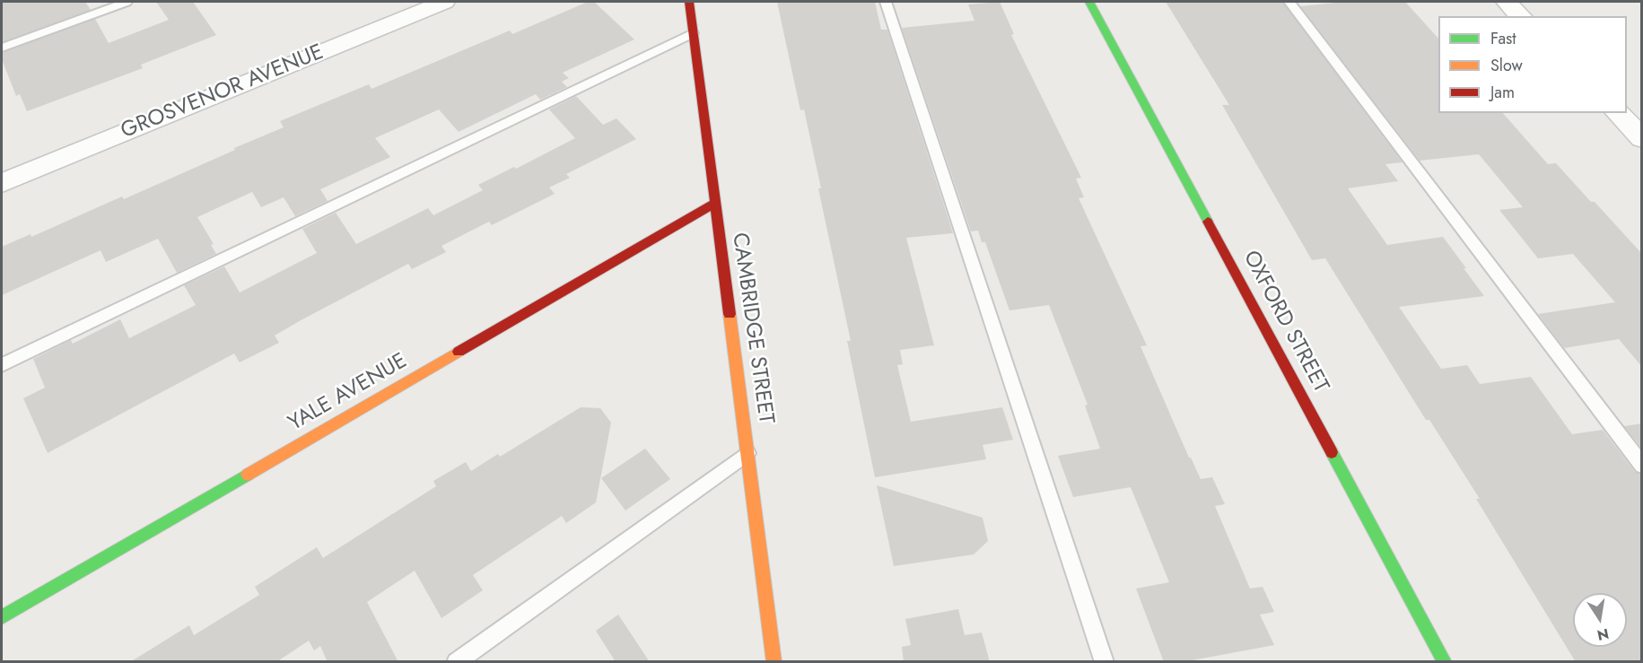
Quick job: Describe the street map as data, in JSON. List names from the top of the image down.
{
  "streets": {
    "street": [
      "GROSVENOR AVENUE",
      "OXFORD STREET",
      "CAMBRIDGE STREET",
      "YALE AVENUE"
    ]
  },
  "crossings": [
    ["CAMBRIDGE STREET", "YALE AVENUE"]
  ],
  "legend": ["Fast", "Slow", "Jam"],
  "north": "bottom"
}
